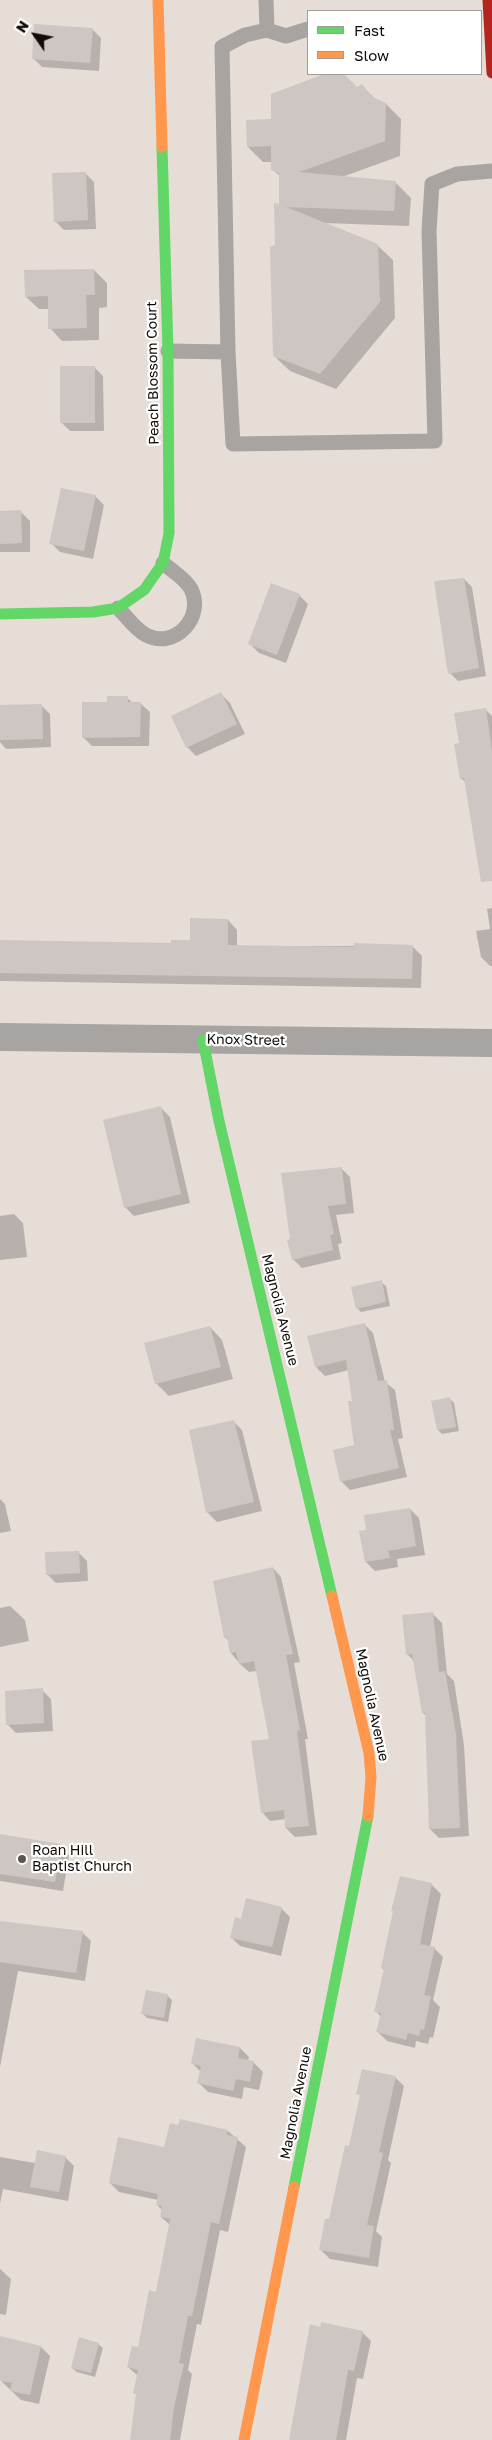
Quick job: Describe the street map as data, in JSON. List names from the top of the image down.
{
  "streets": {
    "main road": ["Peach Blossom Court", "Magnolia Avenue"],
    "street": ["Knox Street"]
  },
  "crossings": [
    ["Knox Street", "Magnolia Avenue"]
  ],
  "places": ["Roan Hill Baptist Church"],
  "legend": ["Fast", "Slow"],
  "north": "top left"
}
